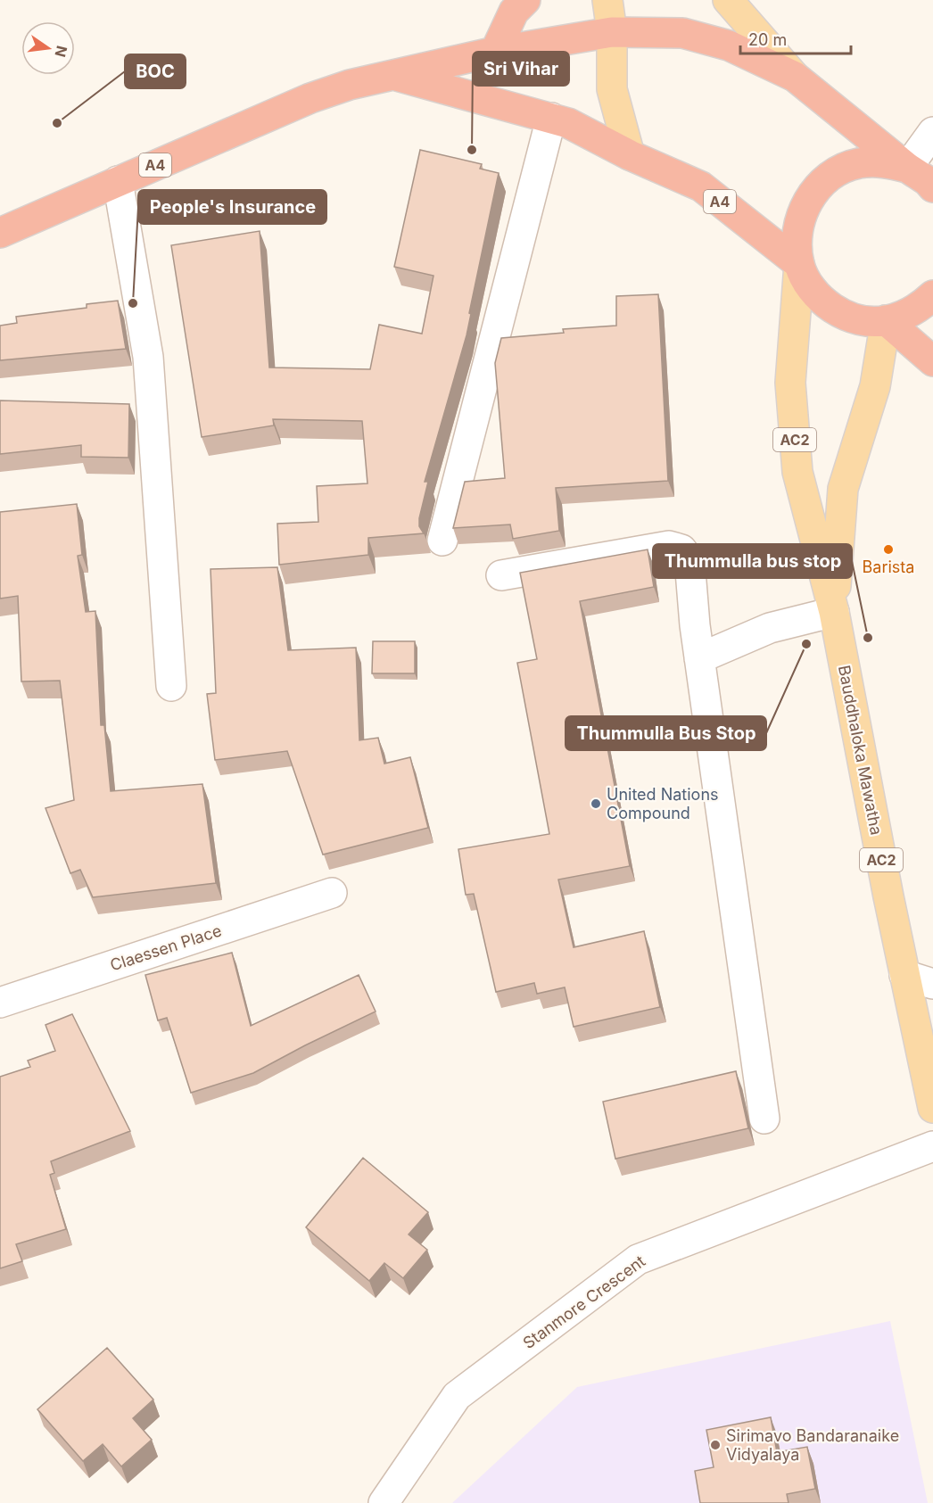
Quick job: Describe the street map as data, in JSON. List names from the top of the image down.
{
  "streets": {
    "highway": ["A4"],
    "main road": ["AC2", "Bauddhaloka Mawatha"],
    "street": ["Claessen Place", "Stanmore Crescent"]
  },
  "crossings": [
    ["A4", "Bauddhaloka Mawatha"]
  ],
  "places": [
    "BOC",
    "Sri Vihar",
    "People's Insurance",
    "Barista",
    "Thummulla bus stop",
    "Thummulla Bus Stop",
    "United Nations Compound",
    "Sirimavo Bandaranaike Vidyalaya"
  ],
  "scale_bar": "20 m",
  "north": "right"
}
